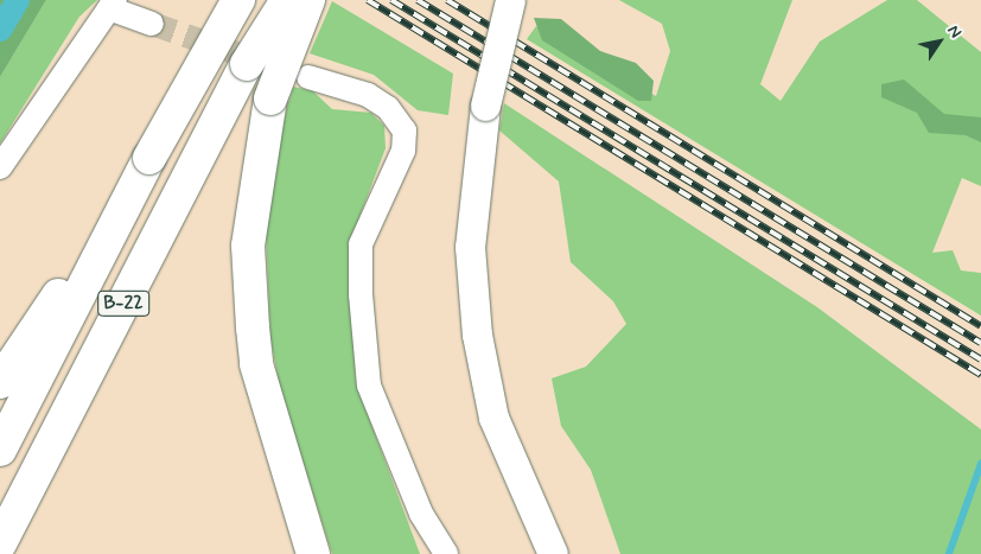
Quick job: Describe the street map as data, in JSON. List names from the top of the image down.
{
  "streets": {
    "highway": ["B-22"]
  },
  "north": "top right"
}
